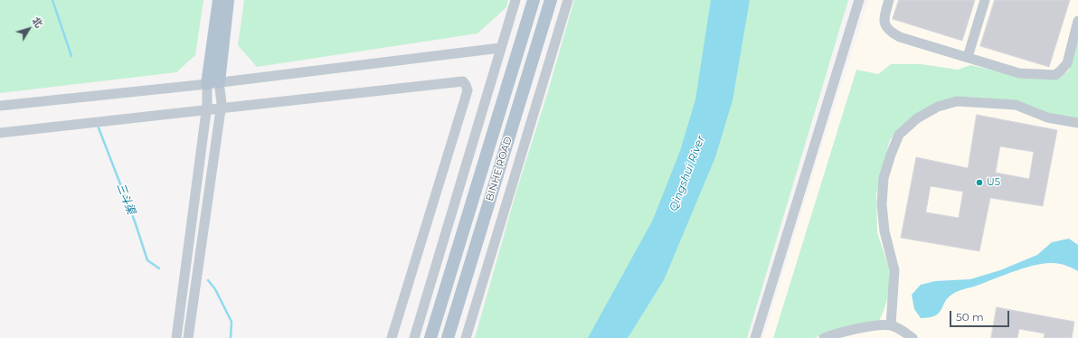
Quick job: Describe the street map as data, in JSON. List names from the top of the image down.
{
  "streets": {
    "main road": ["BINHE ROAD"]
  },
  "water": ["Qingshui River", "三斗渠"],
  "places": ["U5"],
  "scale_bar": "50 m",
  "north": "top right"
}
